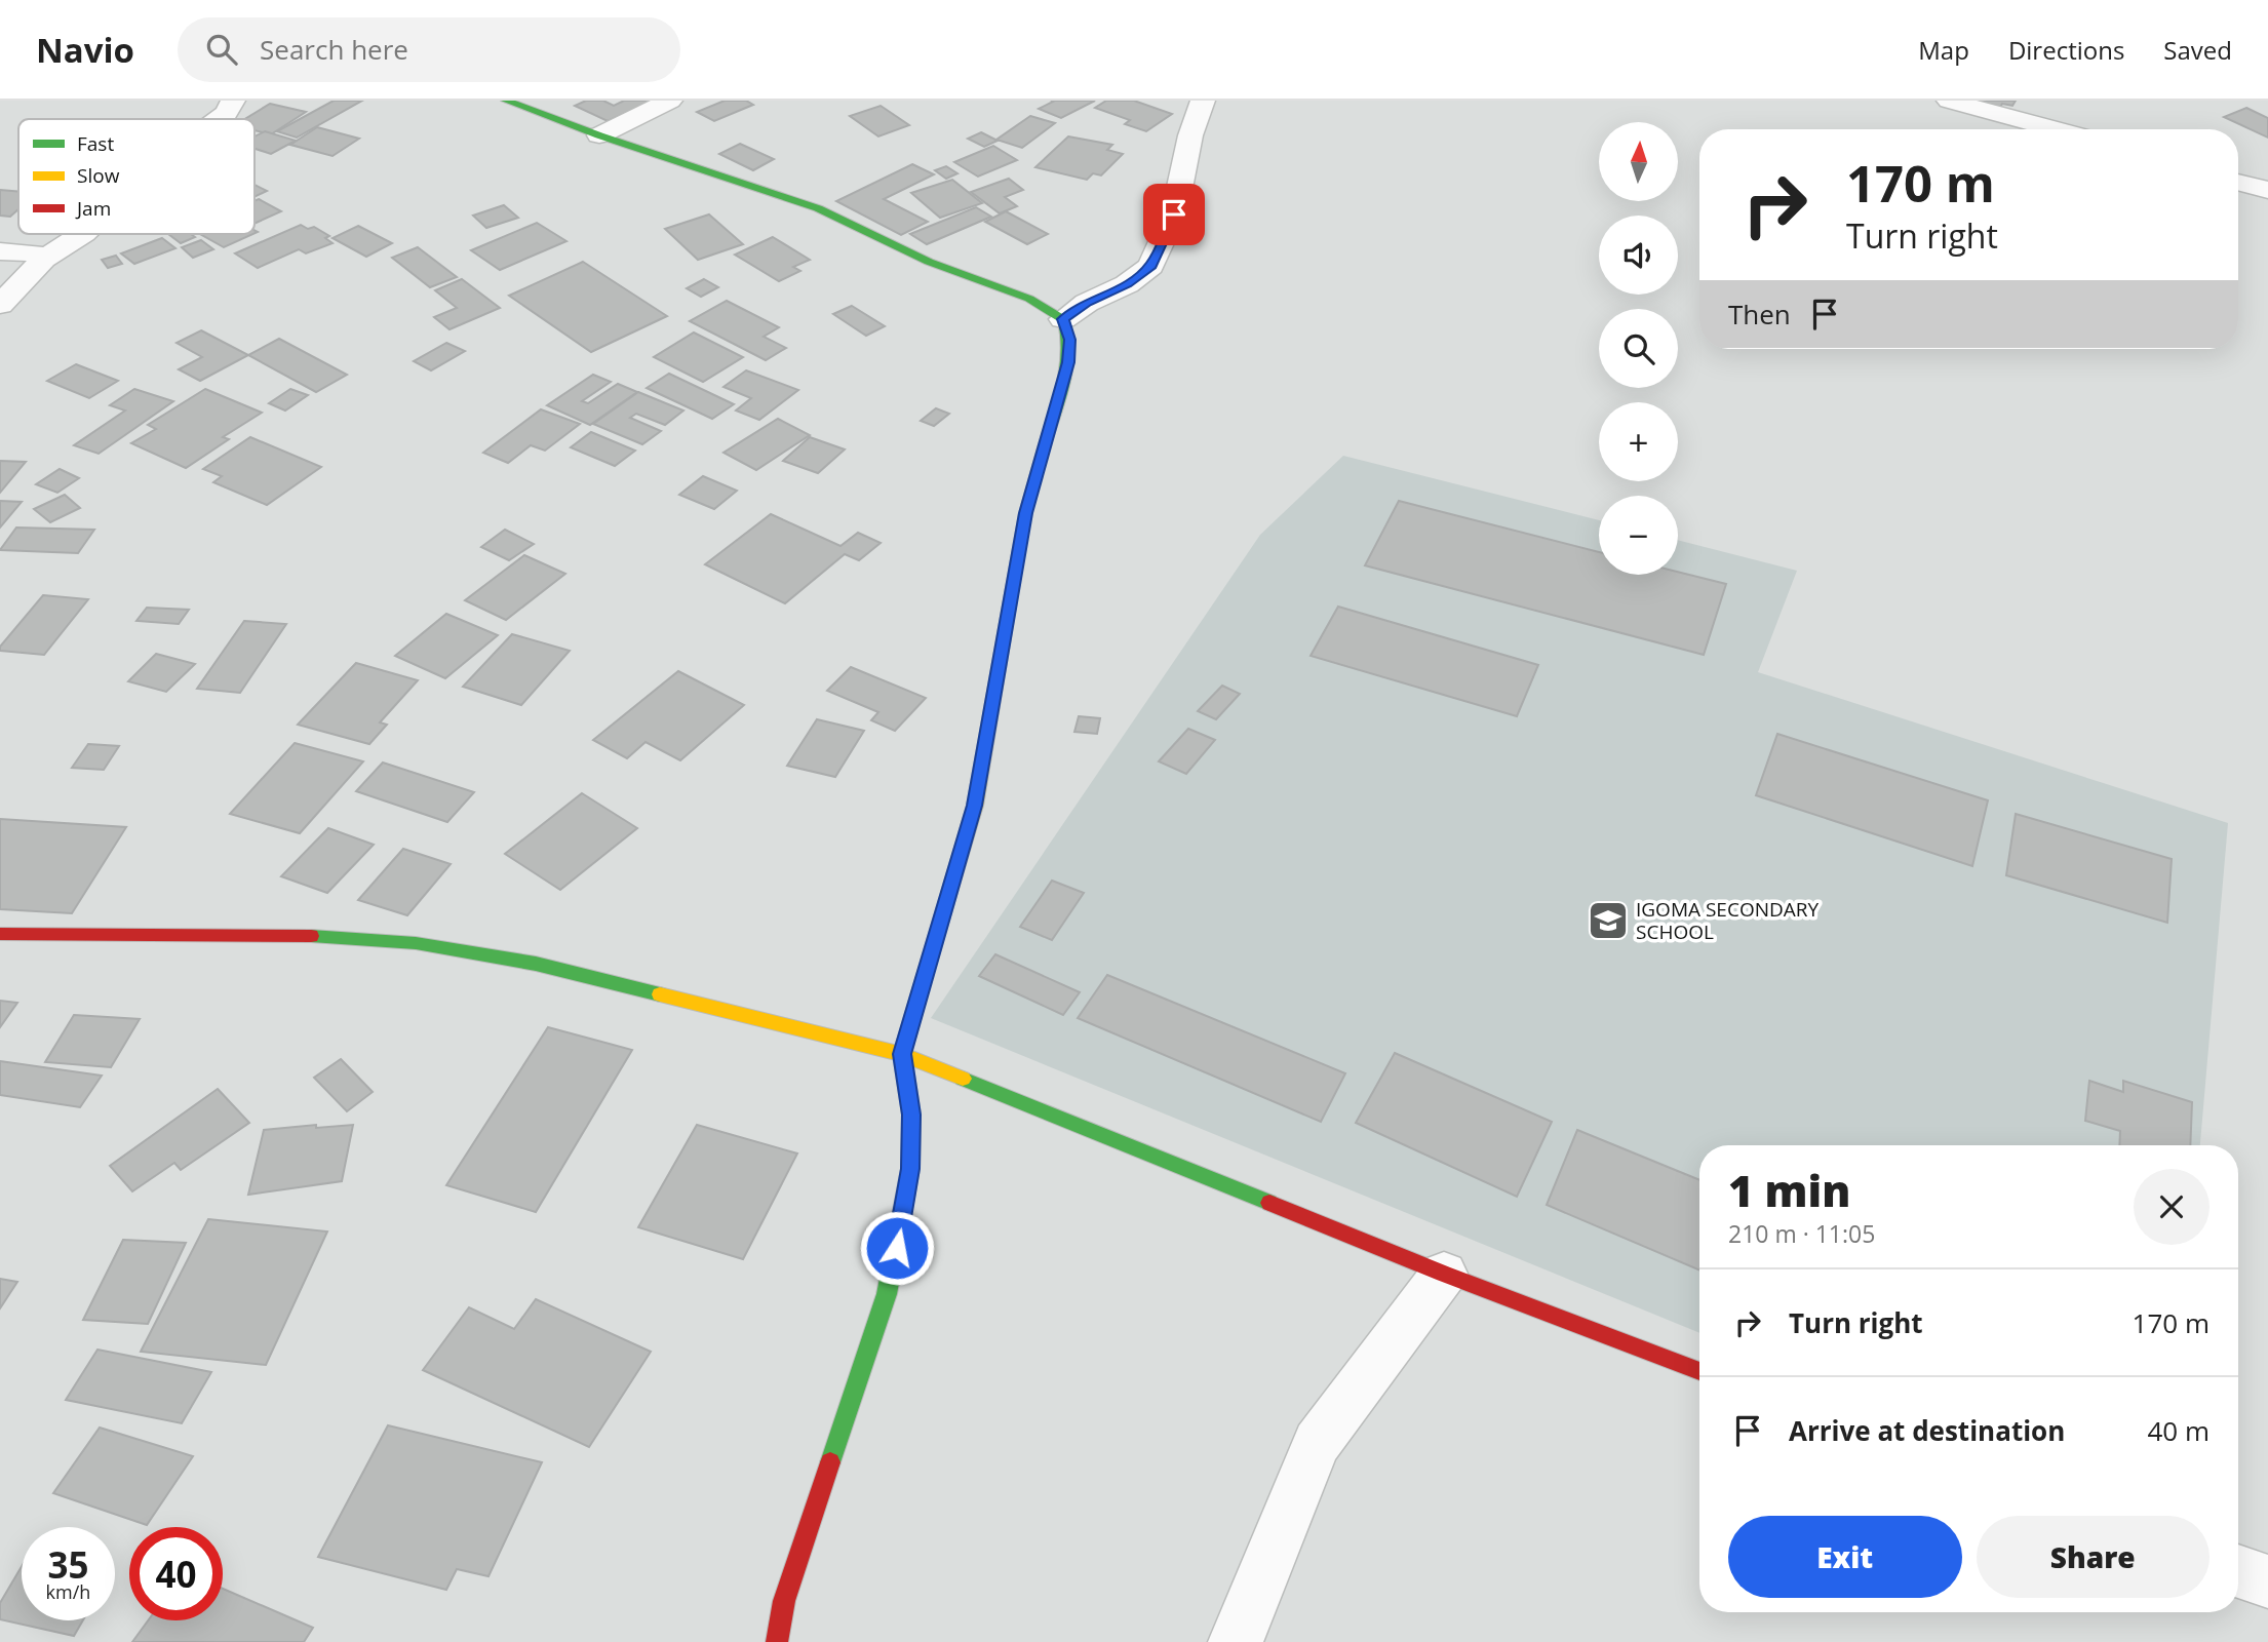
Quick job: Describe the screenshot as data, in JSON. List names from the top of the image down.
{
  "places": {
    "school or university": ["IGOMA SECONDARY SCHOOL"]
  },
  "legend": ["Fast", "Slow", "Jam"],
  "north": "top",
  "page": {
    "header": "Navio",
    "search": "Search here",
    "nav": ["Map", "Directions", "Saved"],
    "map_buttons": ["+", "−"],
    "turn": ["170 m", "Turn right"],
    "then": "Then",
    "heading": ["1 min", "210 m · 11:05"],
    "list": [
      {
        "name": "Turn right",
        "value": "170 m"
      },
      {
        "name": "Arrive at destination",
        "value": "40 m"
      }
    ],
    "buttons": ["Exit", "Share"],
    "speed": "35 km/h",
    "limit": "40"
  }
}
